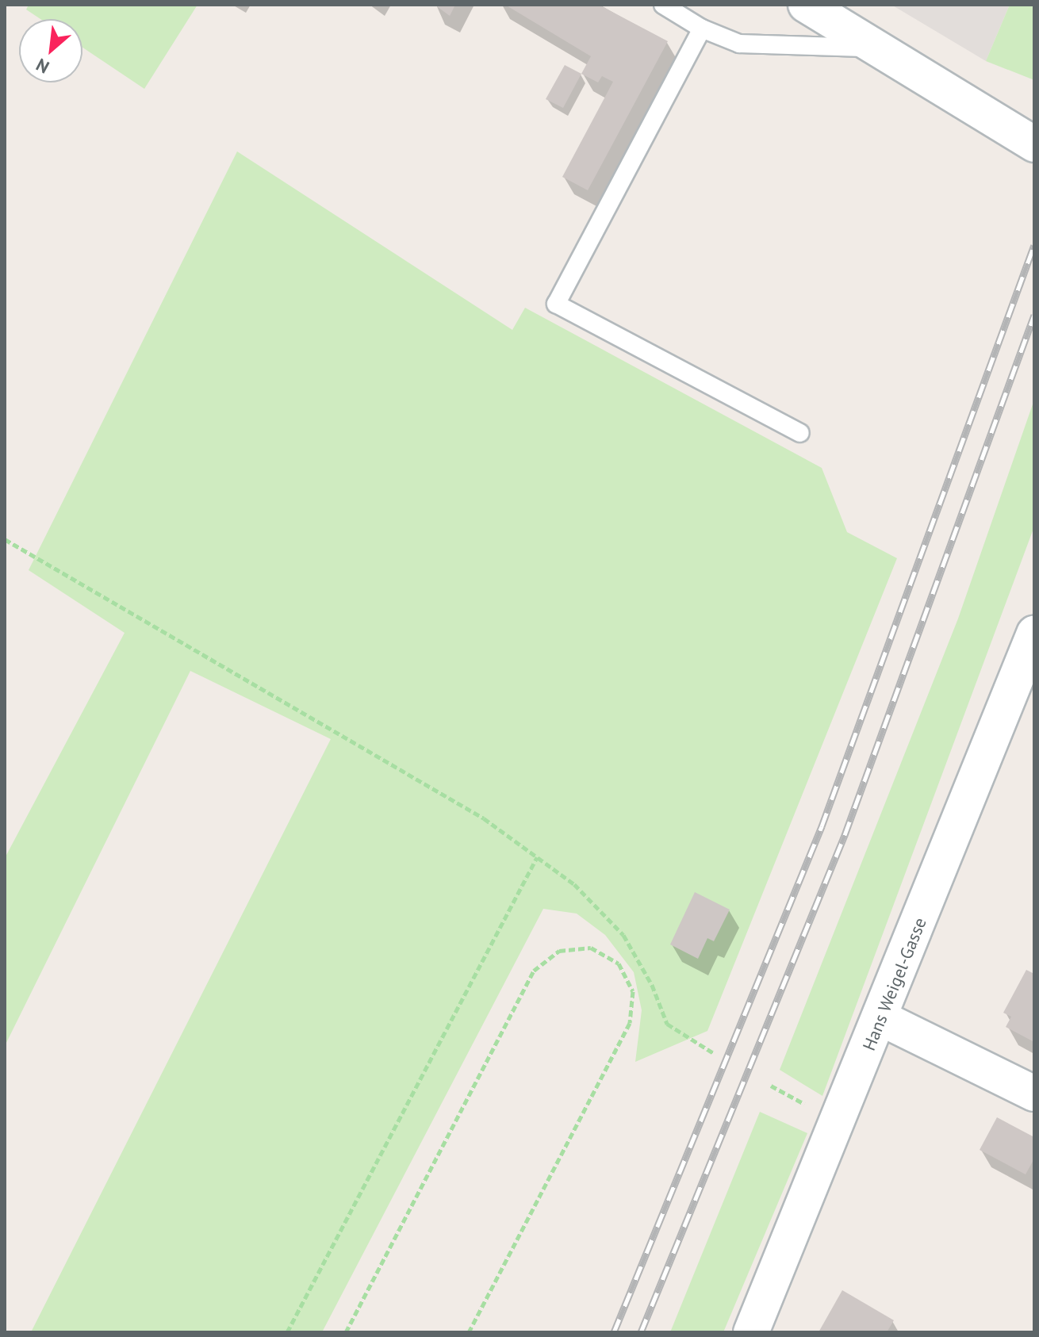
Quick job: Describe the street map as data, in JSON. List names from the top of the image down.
{
  "streets": {
    "street": ["Hans Weigel-Gasse"]
  },
  "north": "bottom left"
}
